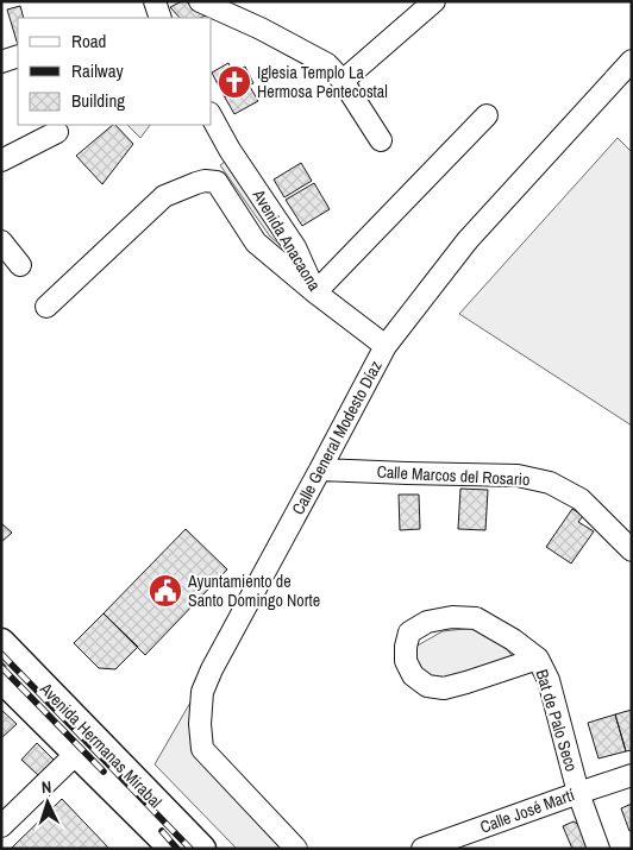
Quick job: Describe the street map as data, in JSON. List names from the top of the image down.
{
  "streets": {
    "main road": ["Avenida Hermanas Mirabal"],
    "street": [
      "Avenida Anacaona",
      "Calle General Modesto Díaz",
      "Calle Marcos del Rosario",
      "Bat de Palo Seco",
      "Calle José Martí"
    ]
  },
  "crossings": [
    ["Avenida Anacaona", "Calle General Modesto Díaz"],
    ["Calle General Modesto Díaz", "Calle Marcos del Rosario"],
    ["Bat de Palo Seco", "Calle José Martí"]
  ],
  "places": {
    "church": ["Iglesia Templo La Hermosa Pentecostal"],
    "public building": ["Ayuntamiento de Santo Domingo Norte"]
  },
  "legend": ["Road", "Railway", "Building"],
  "north": "top"
}
